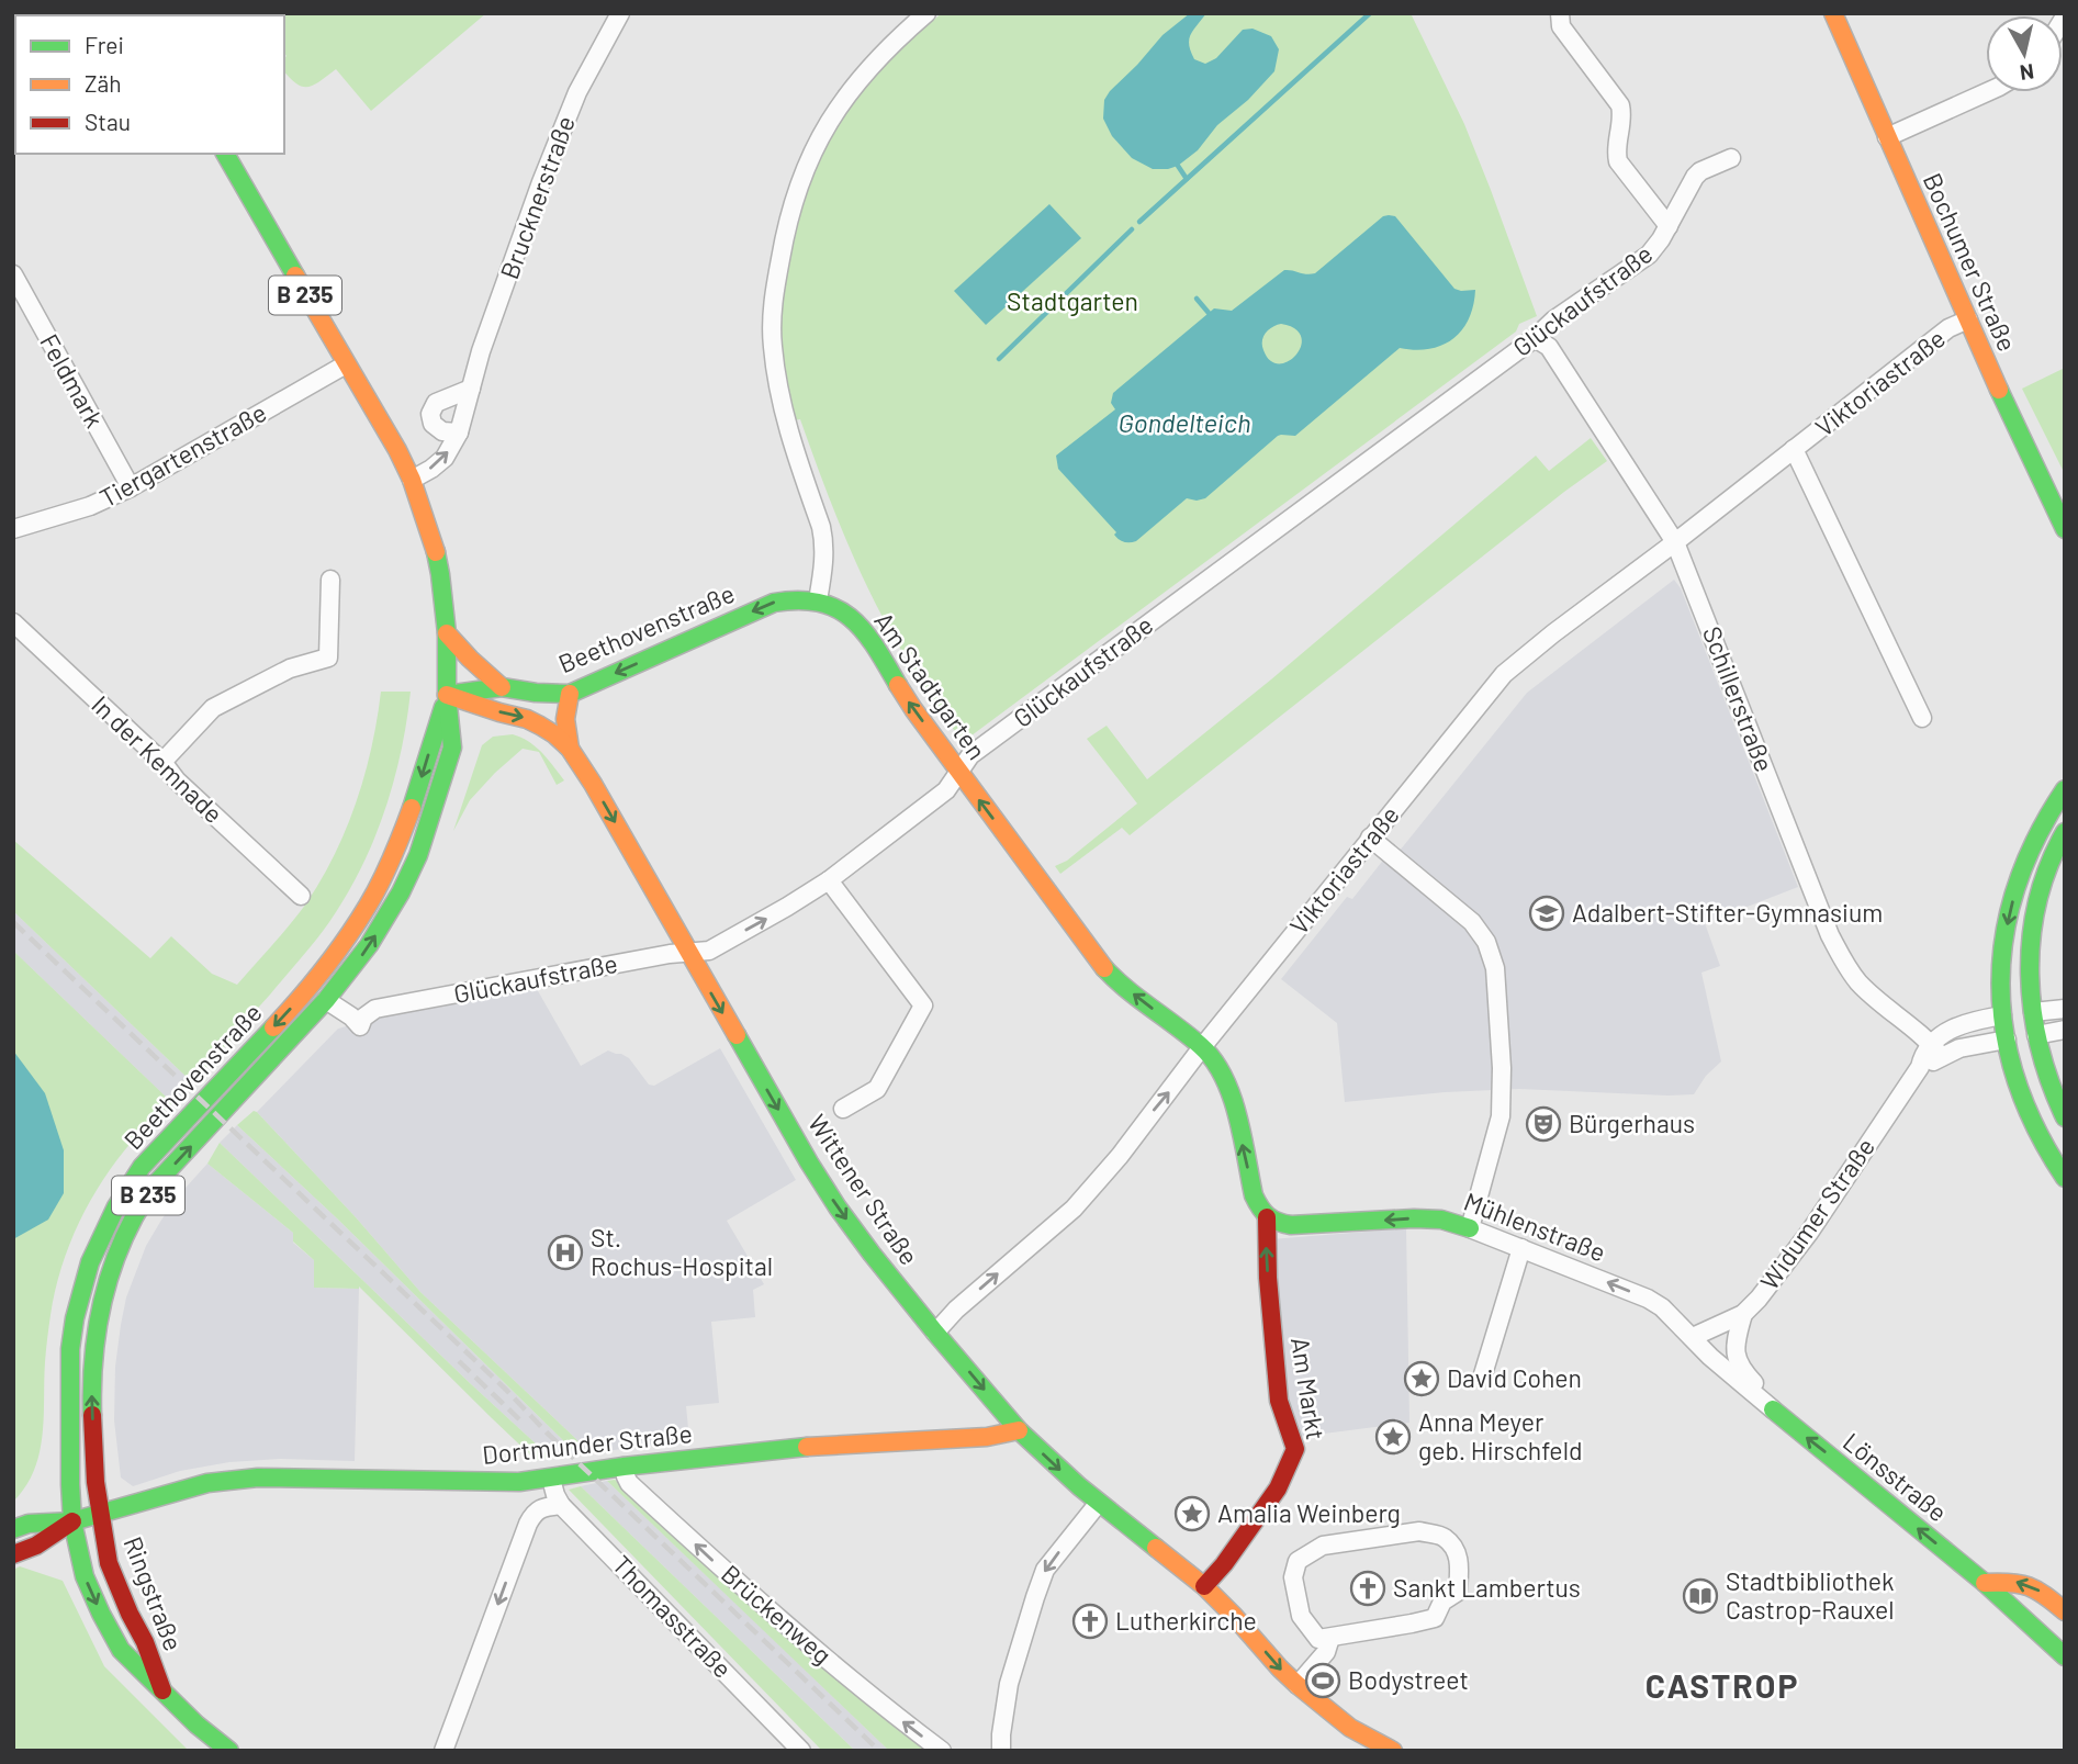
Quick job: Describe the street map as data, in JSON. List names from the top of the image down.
{
  "streets": {
    "street": [
      "Brucknerstraße",
      "Bochumer Straße",
      "B 235",
      "Glückaufstraße",
      "Feldmark",
      "Viktoriastraße",
      "Tiergartenstraße",
      "Beethovenstraße",
      "Am Stadtgarten",
      "Schillerstraße",
      "In der Kemnade",
      "Wittener Straße",
      "Widumer Straße",
      "Mühlenstraße",
      "Am Markt",
      "Dortmunder Straße",
      "Lönsstraße",
      "Ringstraße",
      "Brückenweg",
      "Thomasstraße"
    ]
  },
  "crossings": [
    ["Brucknerstraße", "B 235"],
    ["Bochumer Straße", "Viktoriastraße"],
    ["B 235", "Tiergartenstraße"],
    ["B 235", "Beethovenstraße"],
    ["B 235", "Wittener Straße"],
    ["Glückaufstraße", "Beethovenstraße"],
    ["Glückaufstraße", "Am Stadtgarten"],
    ["Glückaufstraße", "Schillerstraße"],
    ["Glückaufstraße", "Wittener Straße"],
    ["Feldmark", "Tiergartenstraße"],
    ["Viktoriastraße", "Am Stadtgarten"],
    ["Viktoriastraße", "Schillerstraße"],
    ["Viktoriastraße", "Wittener Straße"],
    ["Beethovenstraße", "Am Stadtgarten"],
    ["Beethovenstraße", "Wittener Straße"],
    ["Beethovenstraße", "Dortmunder Straße"],
    ["Beethovenstraße", "Ringstraße"],
    ["Am Stadtgarten", "Mühlenstraße"],
    ["Am Stadtgarten", "Am Markt"],
    ["Schillerstraße", "Widumer Straße"],
    ["Wittener Straße", "Am Markt"],
    ["Wittener Straße", "Dortmunder Straße"],
    ["Widumer Straße", "Mühlenstraße"],
    ["Widumer Straße", "Lönsstraße"],
    ["Mühlenstraße", "Am Markt"],
    ["Mühlenstraße", "Lönsstraße"],
    ["Dortmunder Straße", "Ringstraße"],
    ["Dortmunder Straße", "Brückenweg"],
    ["Dortmunder Straße", "Thomasstraße"]
  ],
  "one_way": [
    "Am Stadtgarten",
    "Wittener Straße",
    "Mühlenstraße",
    "Am Markt",
    "Lönsstraße",
    "Brückenweg"
  ],
  "districts": ["CASTROP"],
  "water": ["Gondelteich"],
  "parks": ["Stadtgarten"],
  "places": {
    "school or university": ["Adalbert-Stifter-Gymnasium"],
    "theatre": ["Bürgerhaus"],
    "hospital": ["St. Rochus-Hospital"],
    "place": ["David Cohen", "Anna Meyer geb. Hirschfeld", "Amalia Weinberg"],
    "church": ["Sankt Lambertus", "Lutherkirche"],
    "library": ["Stadtbibliothek Castrop-Rauxel"],
    "sports": ["Bodystreet"]
  },
  "legend": ["Frei", "Zäh", "Stau"],
  "north": "bottom"
}
